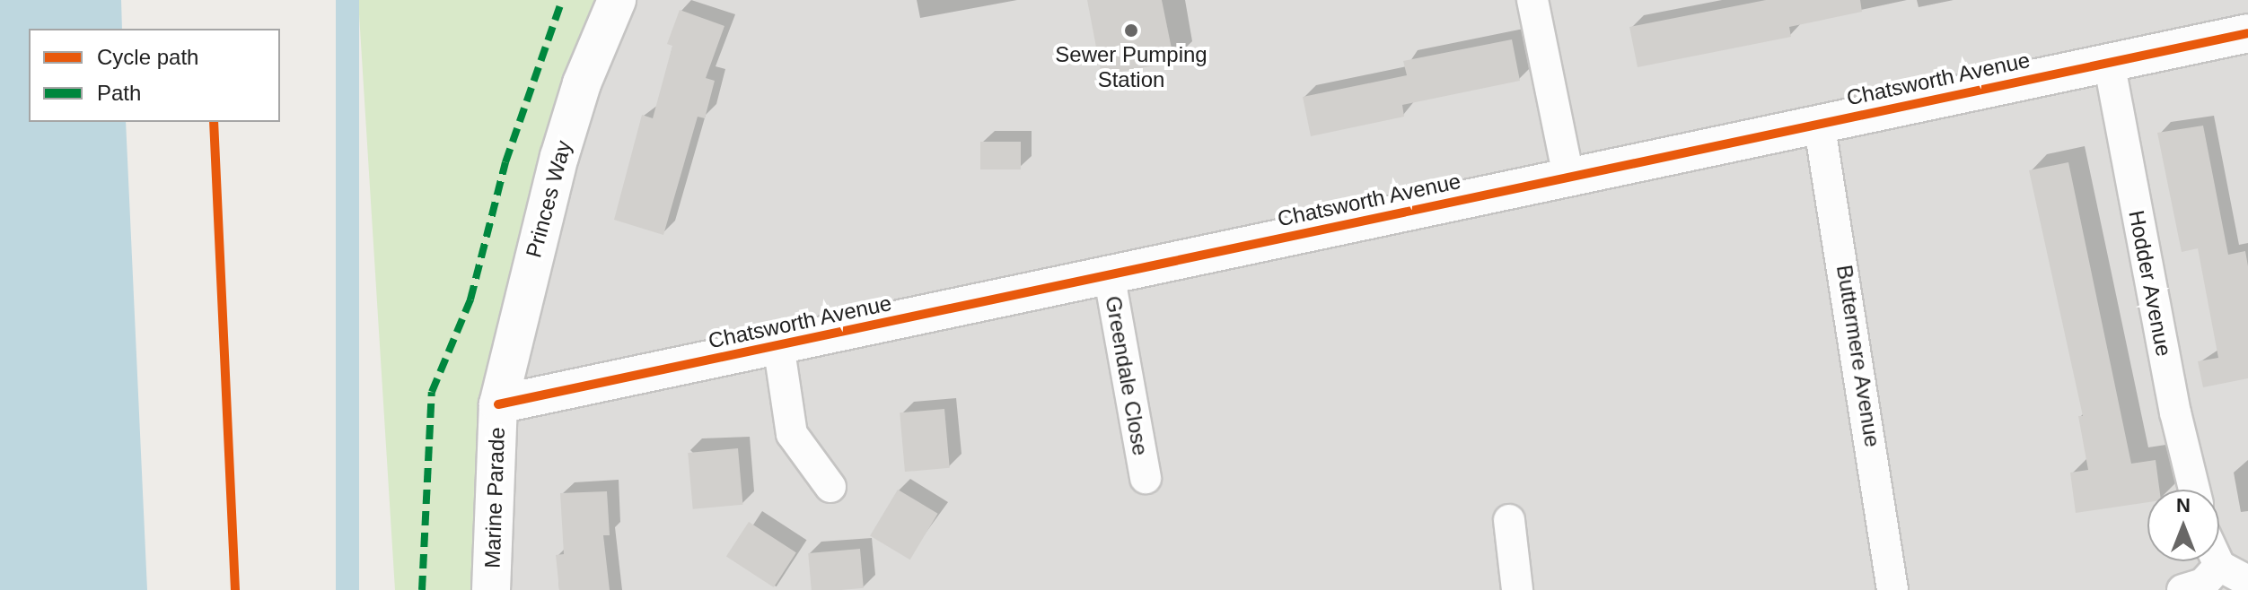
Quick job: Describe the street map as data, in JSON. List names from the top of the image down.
{
  "streets": {
    "street": [
      "Chatsworth Avenue",
      "Princes Way",
      "Hodder Avenue",
      "Buttermere Avenue",
      "Greendale Close",
      "Marine Parade"
    ]
  },
  "crossings": [
    ["Chatsworth Avenue", "Princes Way"],
    ["Chatsworth Avenue", "Hodder Avenue"],
    ["Chatsworth Avenue", "Buttermere Avenue"],
    ["Chatsworth Avenue", "Greendale Close"],
    ["Chatsworth Avenue", "Marine Parade"],
    ["Princes Way", "Marine Parade"]
  ],
  "places": ["Sewer Pumping Station"],
  "legend": ["Cycle path", "Path"],
  "north": "top"
}
